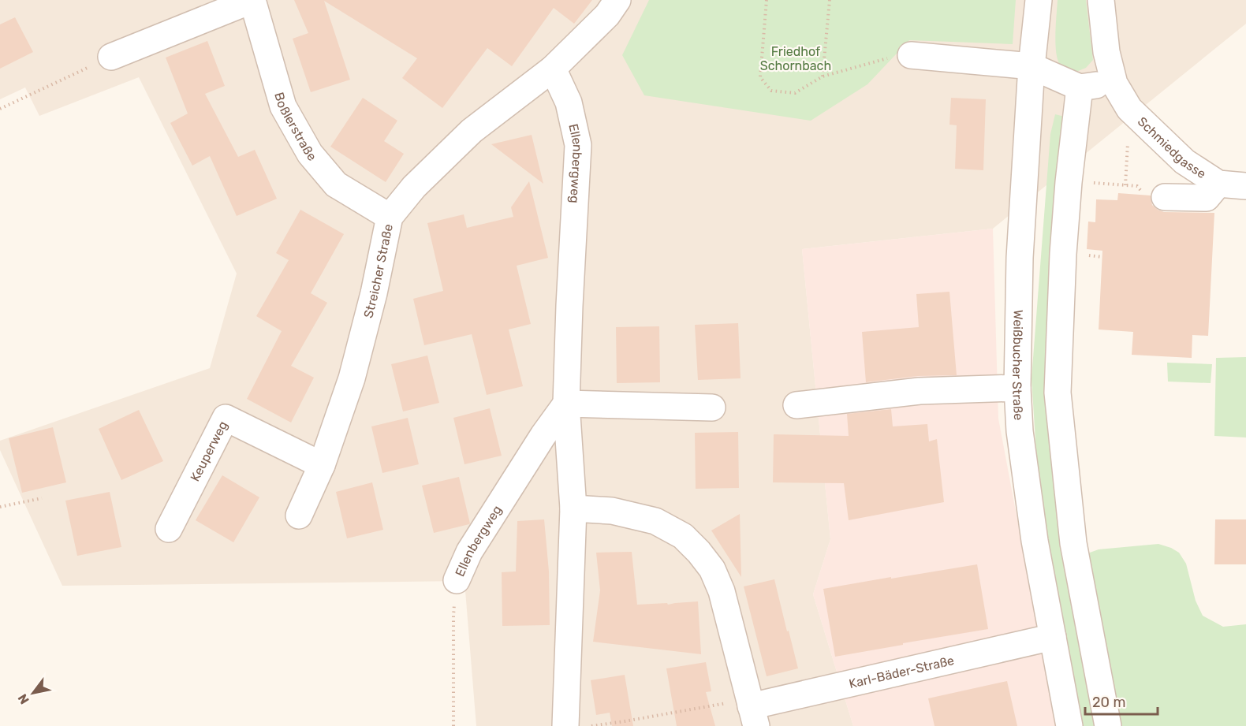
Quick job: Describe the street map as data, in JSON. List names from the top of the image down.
{
  "streets": {
    "street": [
      "Boßlerstraße",
      "Schmiedgasse",
      "Ellenbergweg",
      "Streicher Straße",
      "Weißbucher Straße",
      "Keuperweg",
      "Karl-Bäder-Straße"
    ]
  },
  "crossings": [
    ["Boßlerstraße", "Streicher Straße"],
    ["Ellenbergweg", "Streicher Straße"],
    ["Streicher Straße", "Keuperweg"],
    ["Weißbucher Straße", "Karl-Bäder-Straße"]
  ],
  "parks": ["Friedhof Schornbach"],
  "scale_bar": "20 m",
  "north": "bottom left"
}
